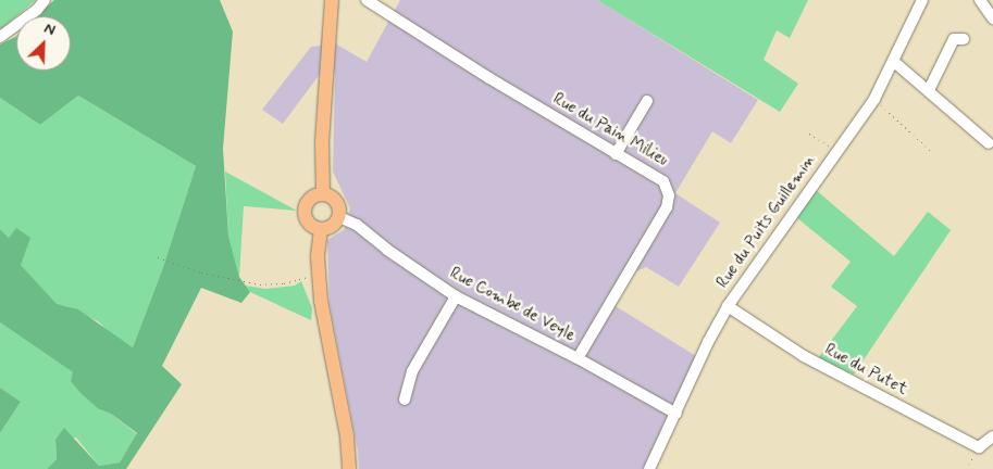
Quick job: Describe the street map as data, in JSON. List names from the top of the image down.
{
  "streets": {
    "street": [
      "Rue du Pain Milieu",
      "Rue du Puits Guillemin",
      "Rue Combe de Veyle",
      "Rue du Putet"
    ]
  },
  "crossings": [
    ["Rue du Pain Milieu", "Rue Combe de Veyle"],
    ["Rue du Puits Guillemin", "Rue Combe de Veyle"],
    ["Rue du Puits Guillemin", "Rue du Putet"]
  ],
  "north": "top right"
}
